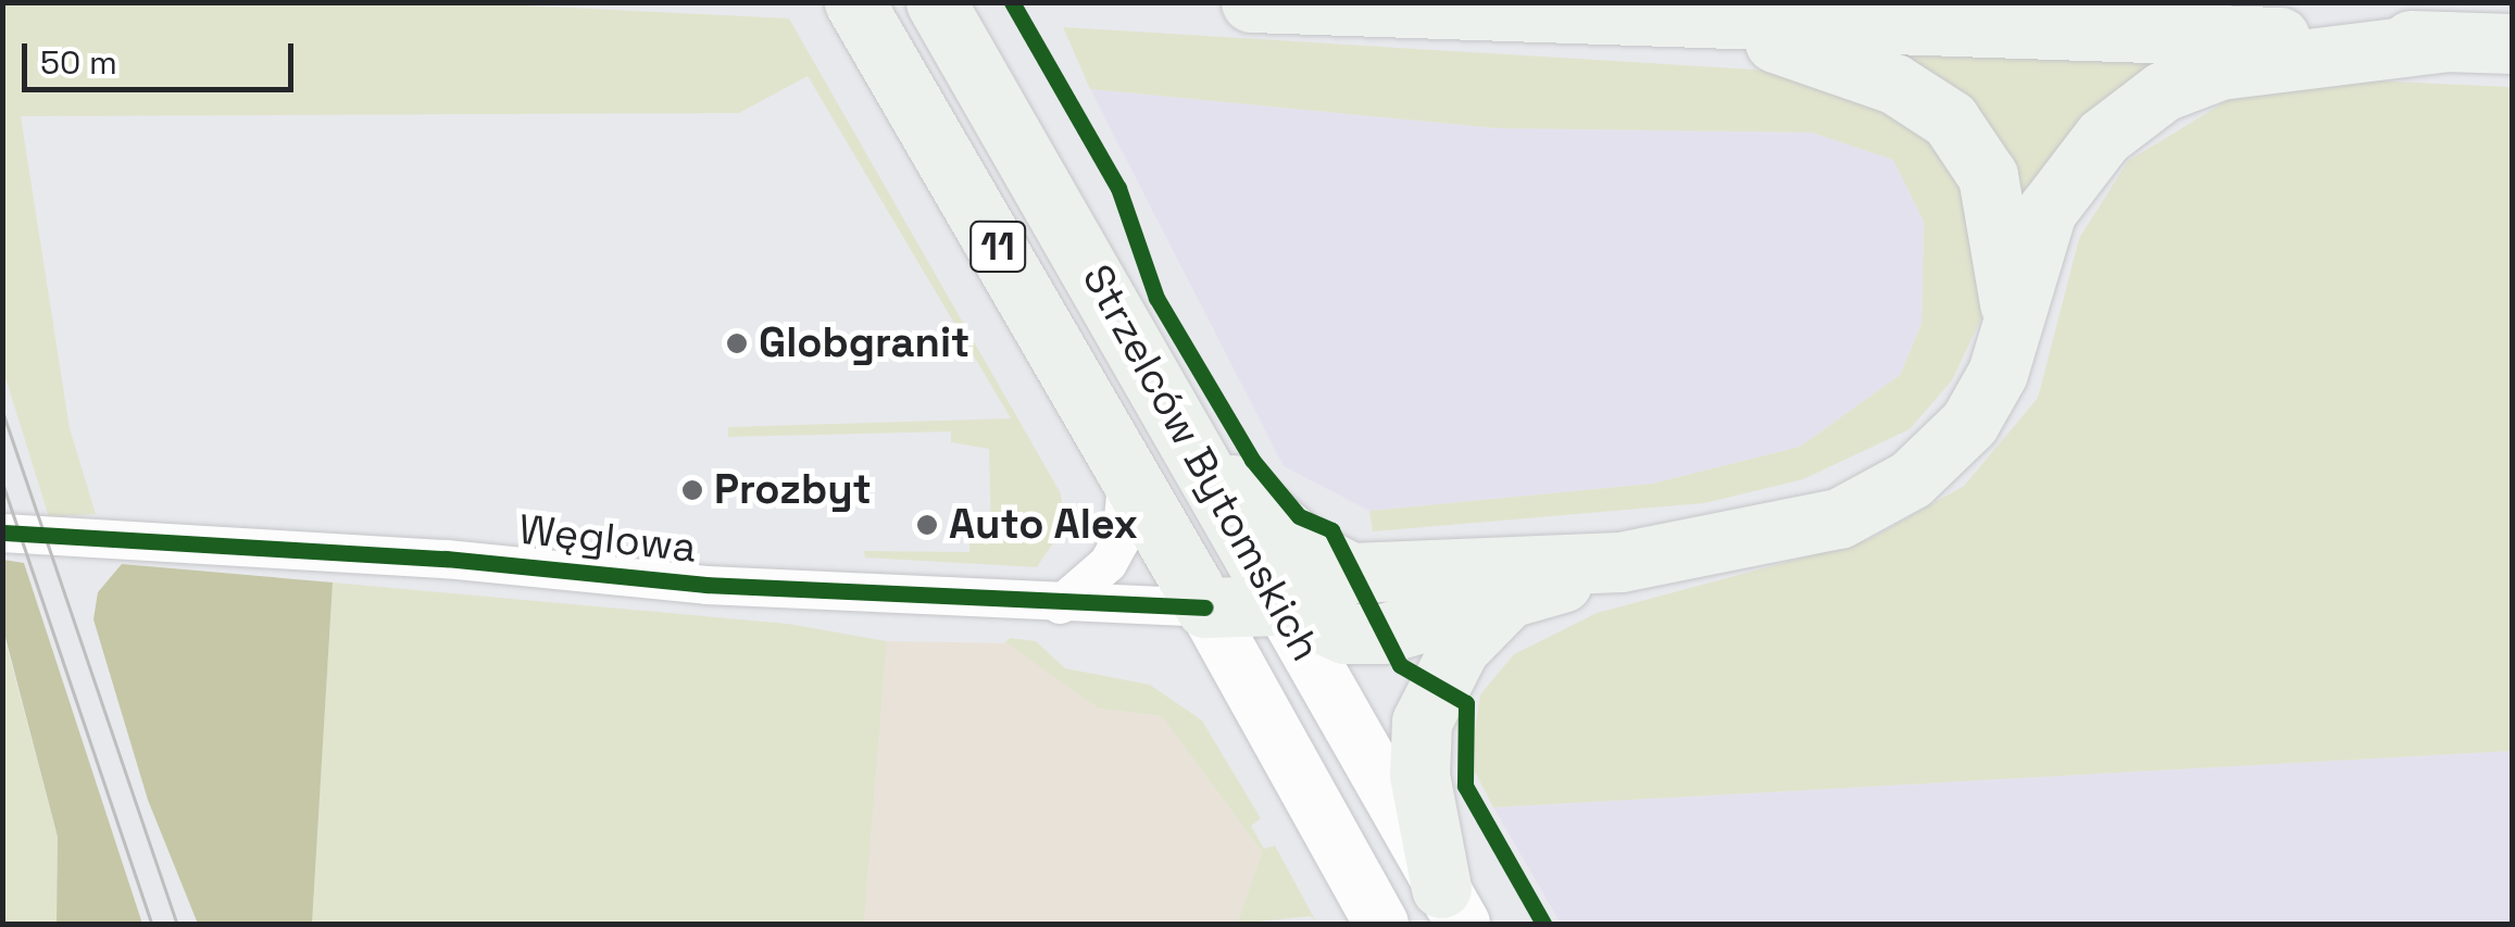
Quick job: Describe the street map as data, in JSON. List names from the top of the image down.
{
  "streets": {
    "main road": ["11", "Strzelców Bytomskich"],
    "street": ["Węglowa"]
  },
  "crossings": [
    ["Strzelców Bytomskich", "Węglowa"]
  ],
  "places": ["Globgranit", "Prozbyt", "Auto Alex"],
  "scale_bar": "50 m"
}
